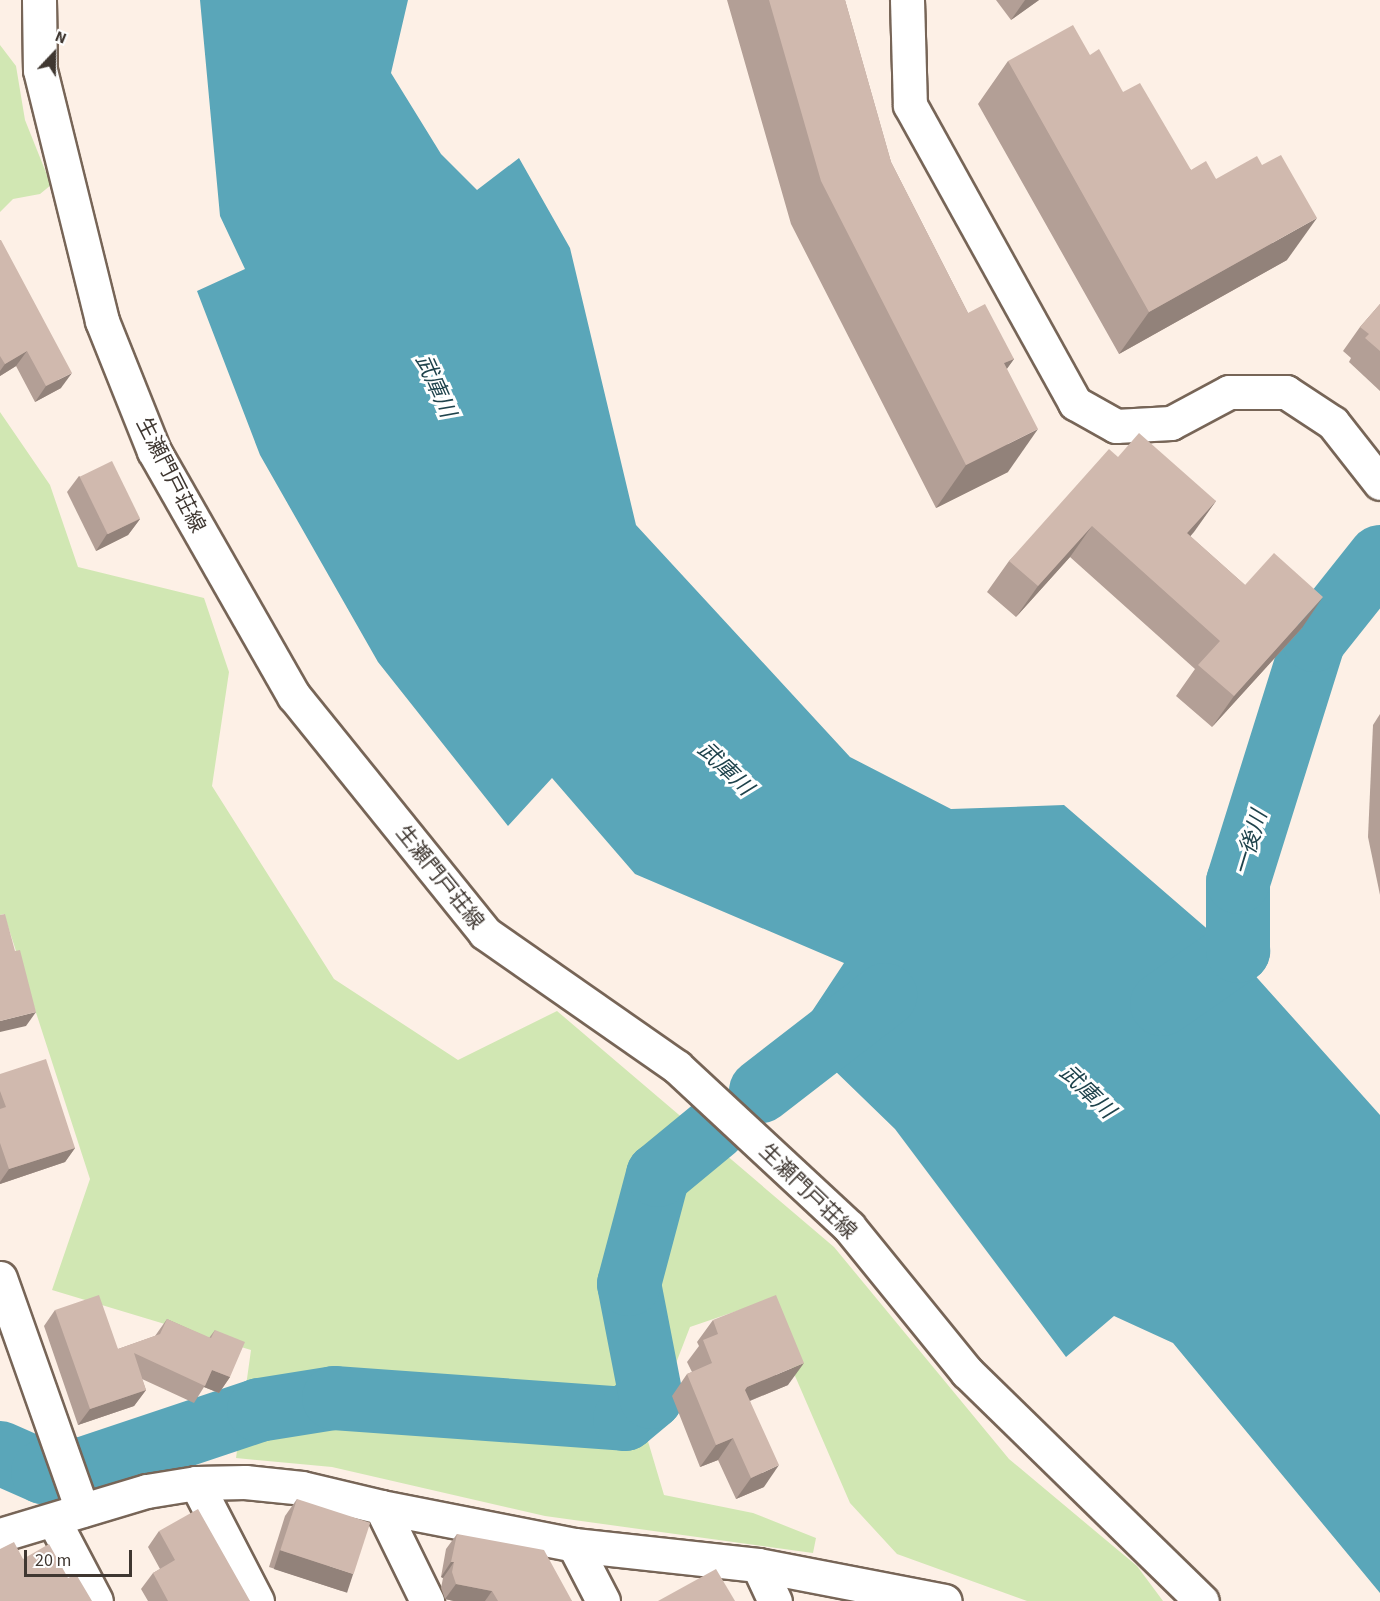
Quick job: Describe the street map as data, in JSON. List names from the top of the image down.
{
  "streets": {
    "street": ["生瀬門戸荘線"]
  },
  "water": ["武庫川", "一後川"],
  "scale_bar": "20 m",
  "north": "top"
}
